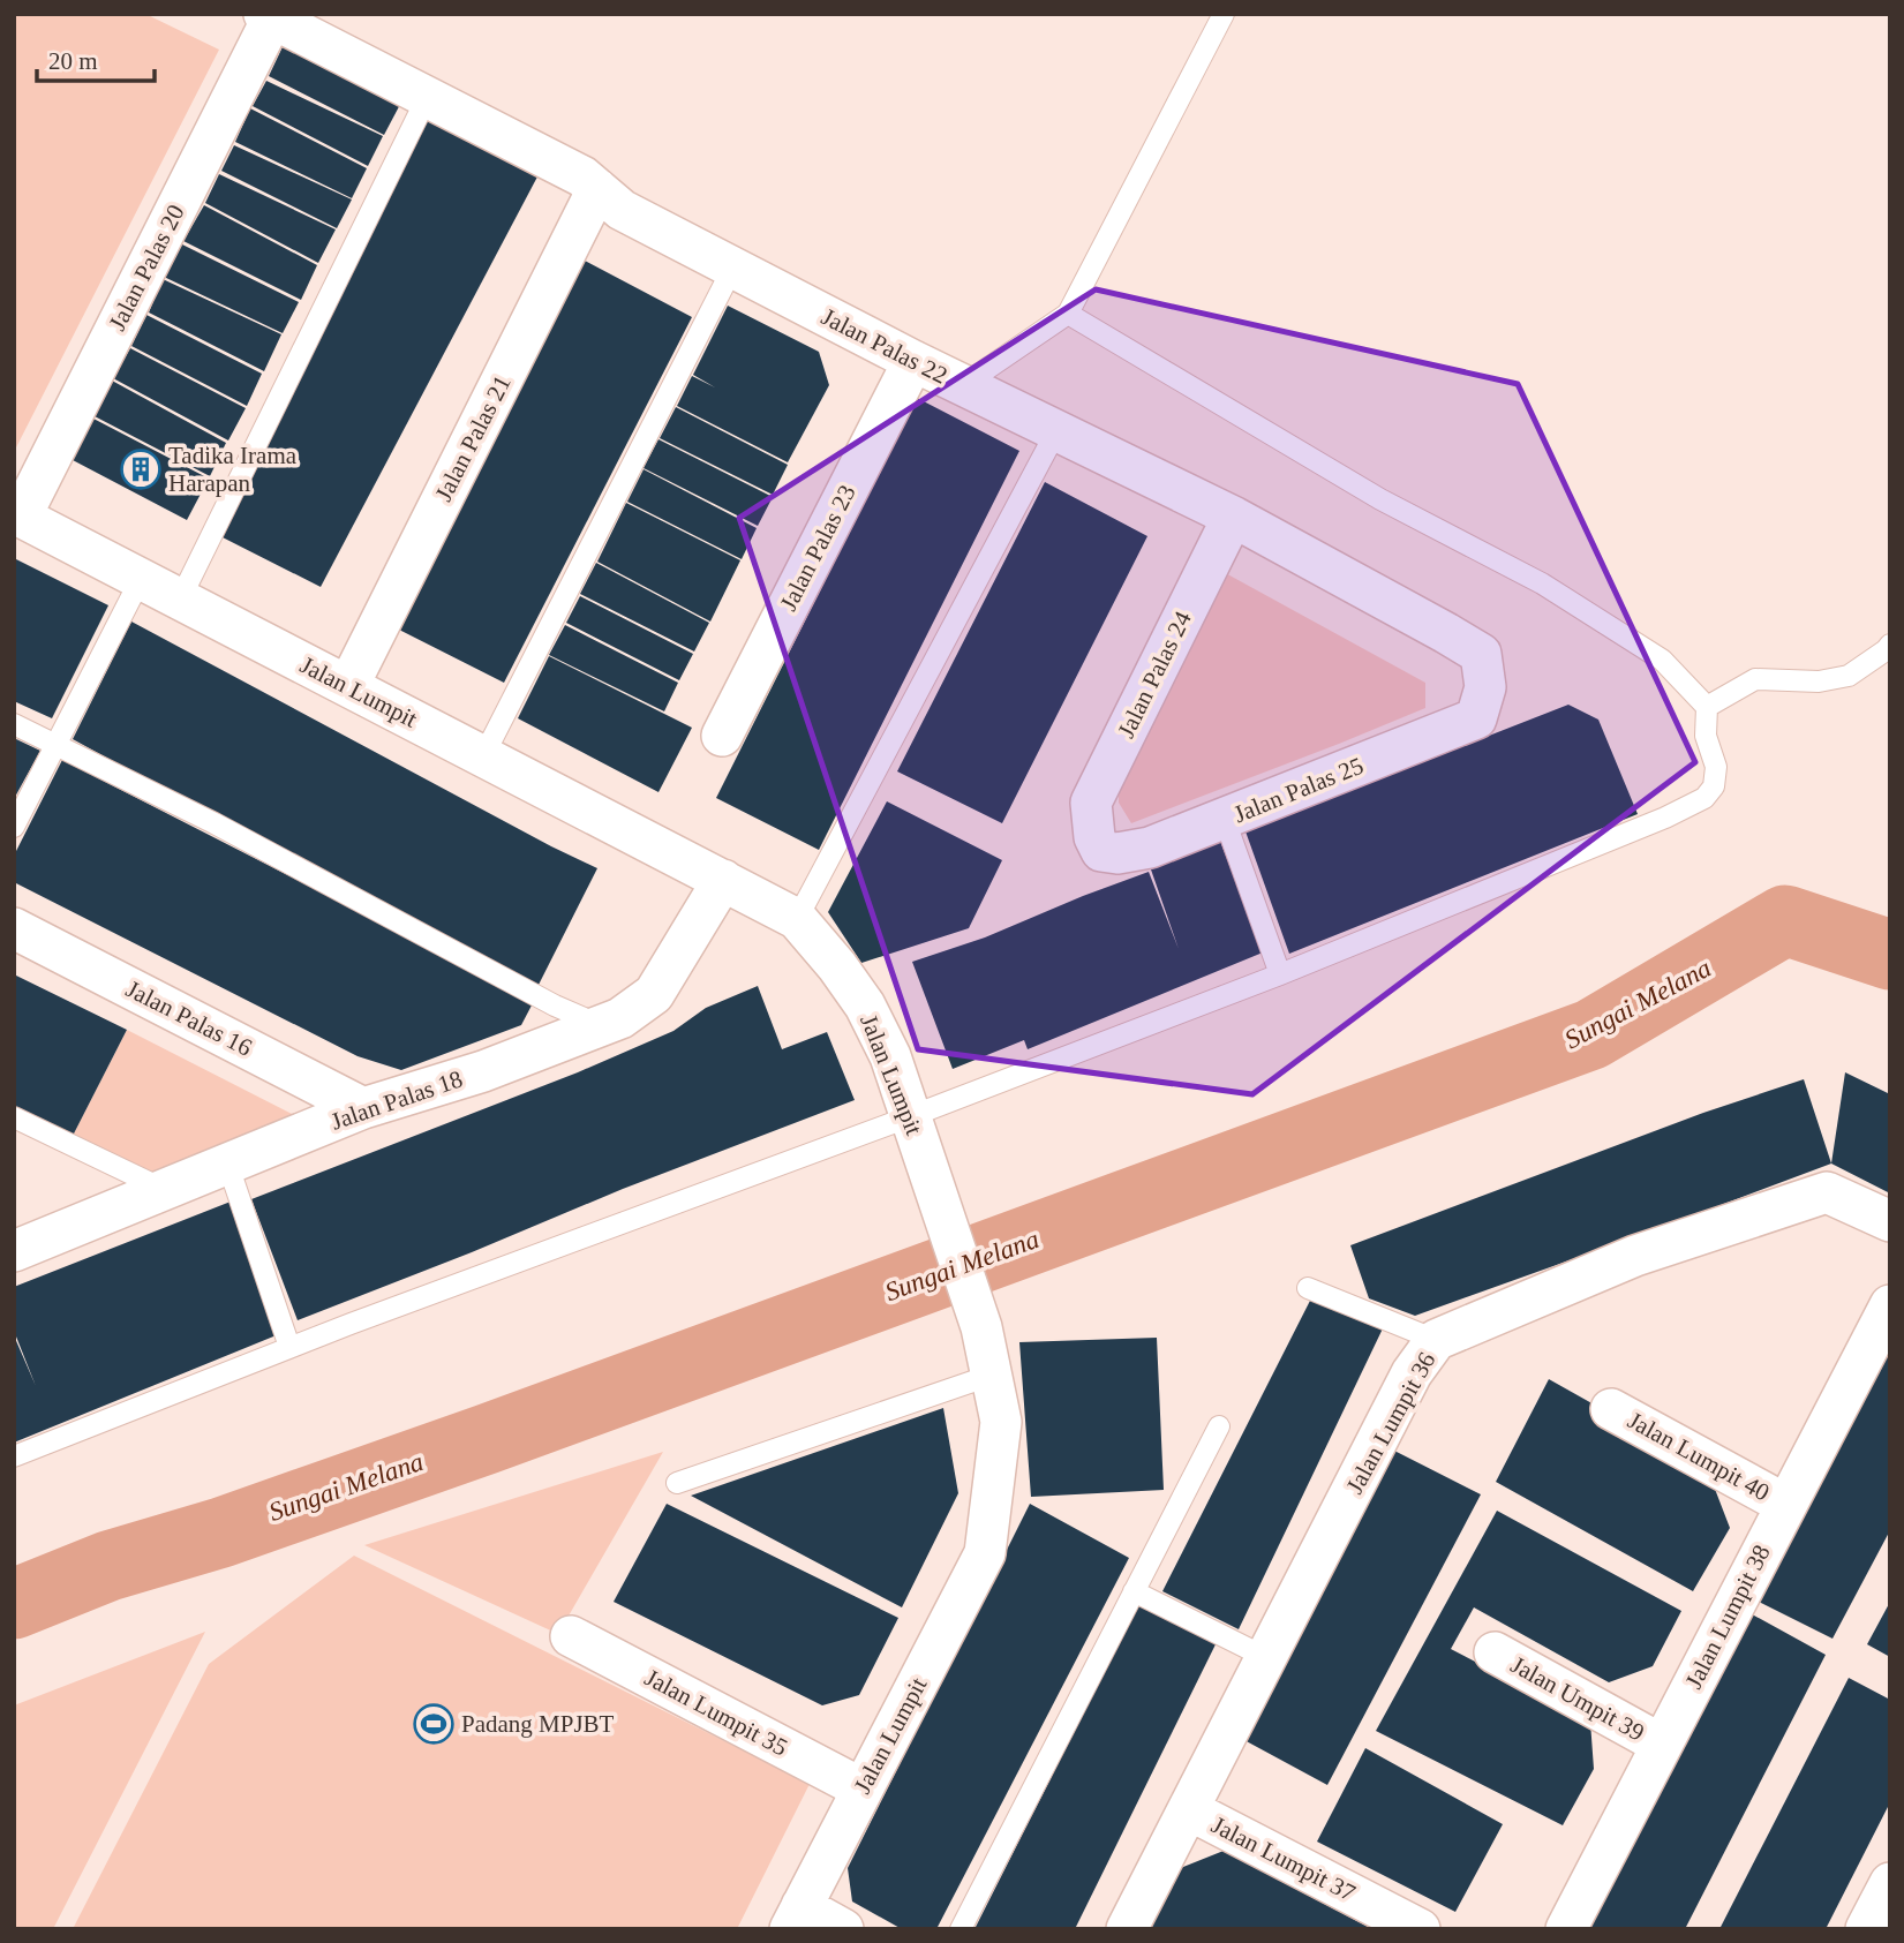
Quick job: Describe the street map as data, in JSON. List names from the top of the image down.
{
  "streets": {
    "street": [
      "Jalan Palas 20",
      "Jalan Palas 22",
      "Jalan Palas 21",
      "Jalan Palas 23",
      "Jalan Palas 24",
      "Jalan Lumpit",
      "Jalan Palas 25",
      "Jalan Palas 16",
      "Jalan Palas 18",
      "Jalan Lumpit 36",
      "Jalan Lumpit 40",
      "Jalan Lumpit 38",
      "Jalan Umpit 39",
      "Jalan Lumpit 35",
      "Jalan Lumpit 37"
    ]
  },
  "crossings": [
    ["Jalan Palas 20", "Jalan Palas 22"],
    ["Jalan Palas 20", "Jalan Lumpit"],
    ["Jalan Palas 22", "Jalan Palas 21"],
    ["Jalan Palas 22", "Jalan Palas 23"],
    ["Jalan Palas 22", "Jalan Palas 24"],
    ["Jalan Palas 22", "Jalan Palas 25"],
    ["Jalan Palas 21", "Jalan Lumpit"],
    ["Jalan Palas 24", "Jalan Palas 25"],
    ["Jalan Lumpit", "Jalan Palas 18"],
    ["Jalan Lumpit", "Jalan Lumpit 35"],
    ["Jalan Palas 16", "Jalan Palas 18"],
    ["Jalan Lumpit 36", "Jalan Lumpit 37"],
    ["Jalan Lumpit 40", "Jalan Lumpit 38"],
    ["Jalan Lumpit 38", "Jalan Umpit 39"]
  ],
  "water": ["Sungai Melana"],
  "places": {
    "building": ["Tadika Irama Harapan"],
    "sports": ["Padang MPJBT"]
  },
  "scale_bar": "20 m"
}
